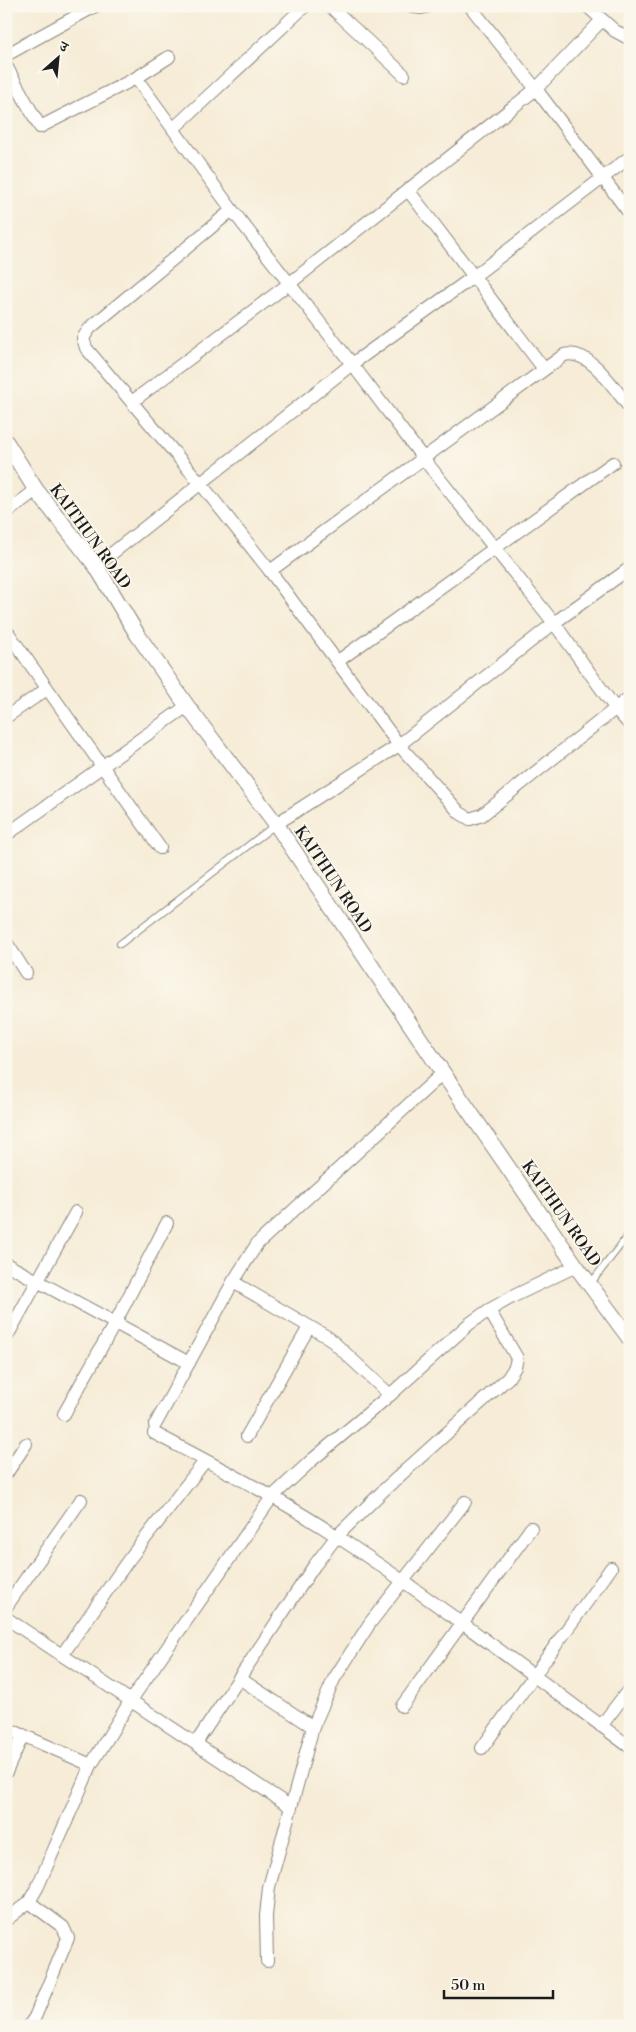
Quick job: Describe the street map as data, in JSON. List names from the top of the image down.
{
  "streets": {
    "street": ["KAITHUN ROAD"]
  },
  "scale_bar": "50 m",
  "north": "top right"
}
